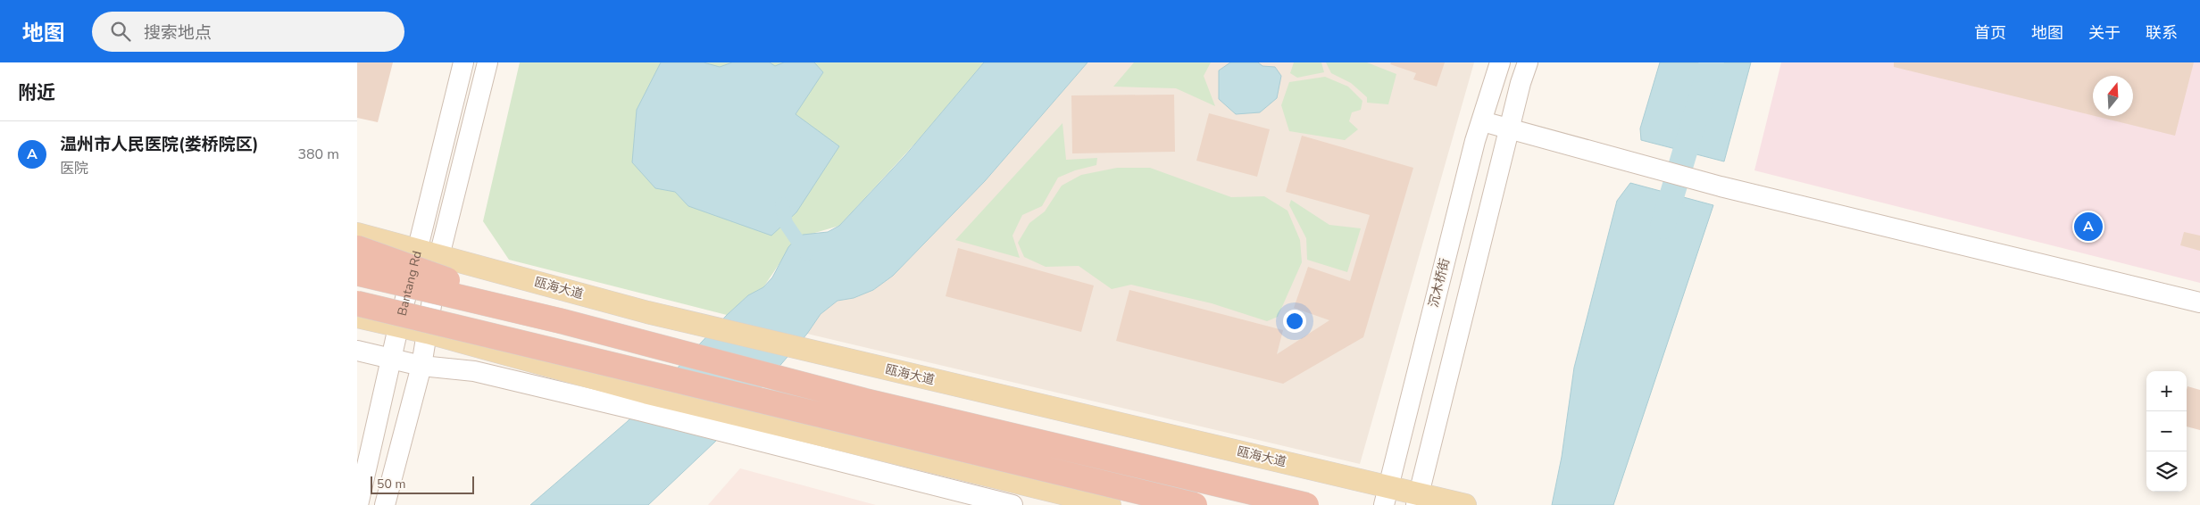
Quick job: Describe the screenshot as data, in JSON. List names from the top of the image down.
{
  "streets": {
    "main road": ["瓯海大道"],
    "street": ["沉木桥街", "Bantang Rd"]
  },
  "crossings": [
    ["沉木桥街", "瓯海大道"],
    ["Bantang Rd", "瓯海大道"]
  ],
  "scale_bar": "50 m",
  "north": "top",
  "page": {
    "header": "地图",
    "search": "搜索地点",
    "nav": [
      "首页",
      "地图",
      "关于",
      "联系"
    ],
    "heading": "附近",
    "list": [
      {
        "mark": "A",
        "name": "温州市人民医院(娄桥院区)",
        "note": "医院",
        "value": "380 m"
      }
    ],
    "pins": "A",
    "map_buttons": ["+", "−"],
    "scale": "50 m"
  }
}
